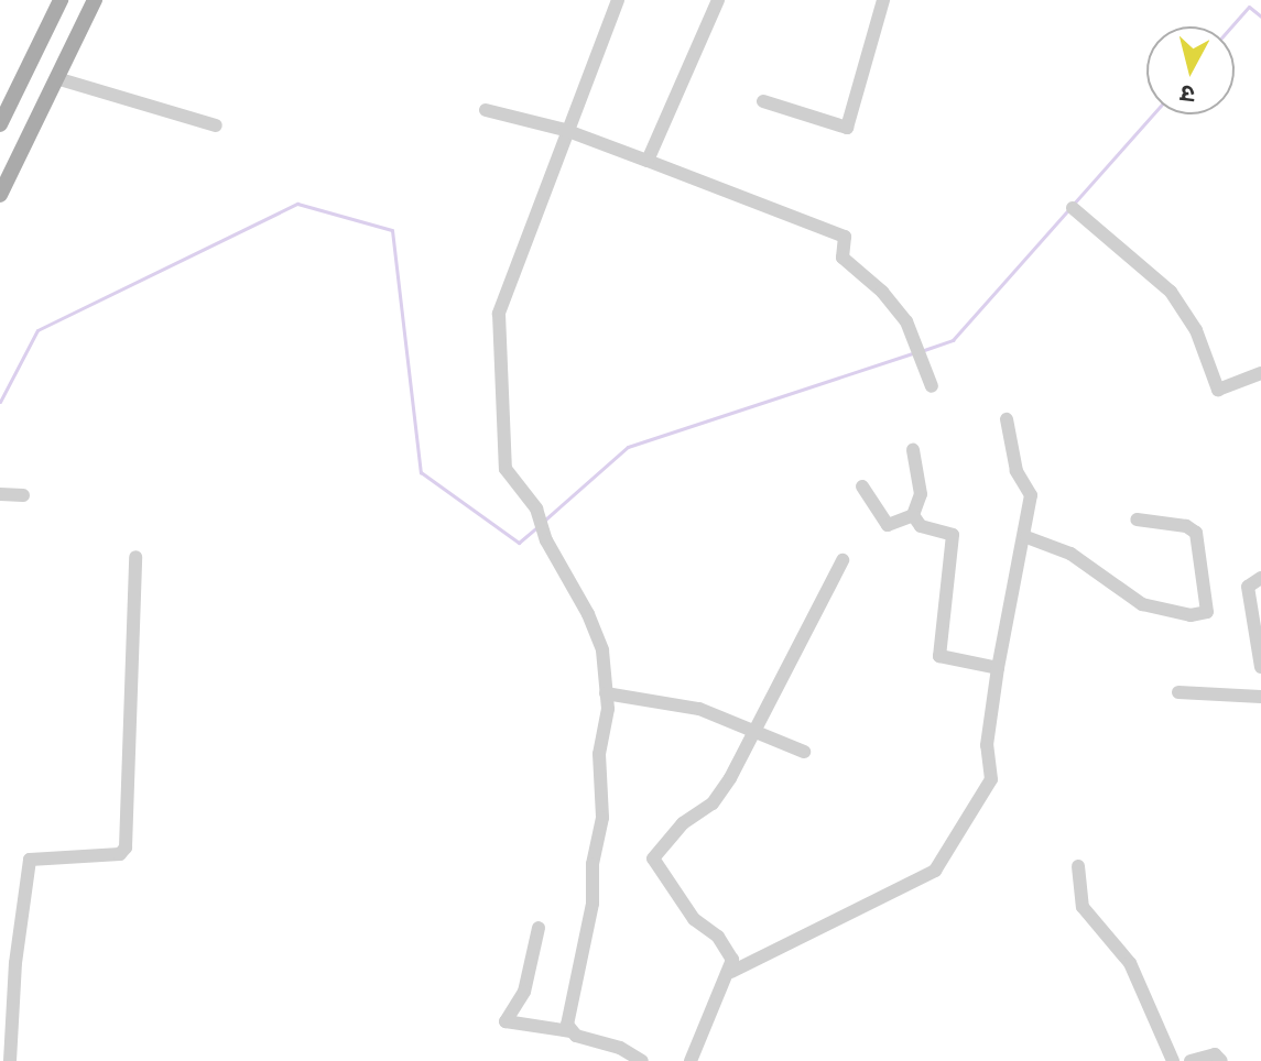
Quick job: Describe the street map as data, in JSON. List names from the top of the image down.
{
  "north": "bottom"
}
